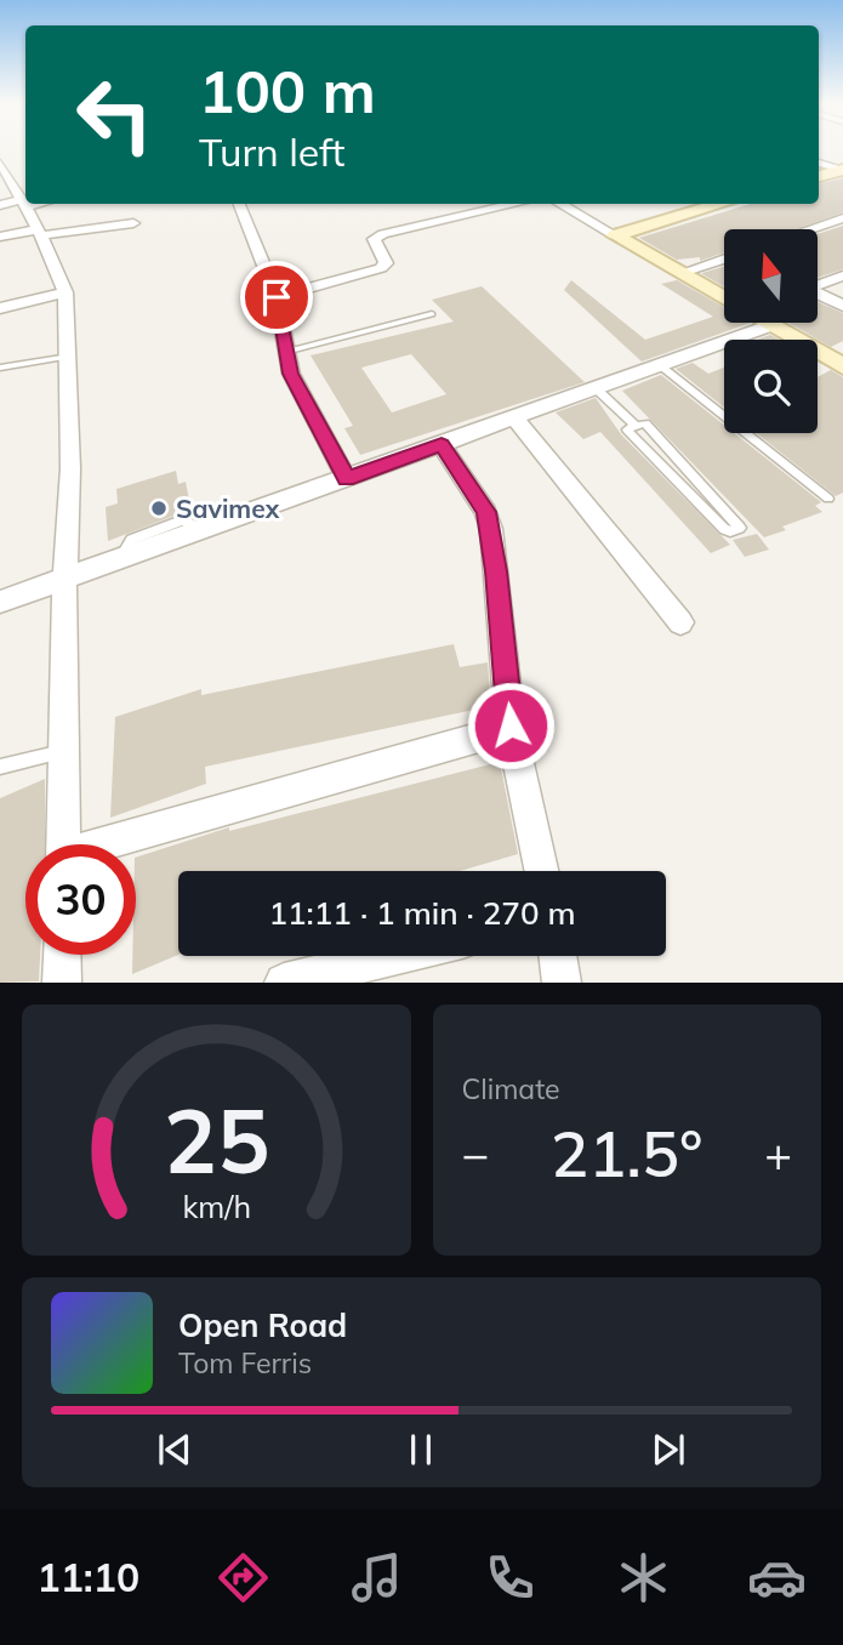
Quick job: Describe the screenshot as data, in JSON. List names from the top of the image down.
{
  "places": ["Savimex"],
  "north": "top",
  "page": {
    "turn": ["100 m", "Turn left"],
    "limit": "30",
    "trip": "11:11 · 1 min · 270 m",
    "tile": "Climate",
    "heat": ["−", "21.5°", "+"],
    "song": ["Open Road", "Tom Ferris"],
    "tabs": "11:10",
    "gauge": ["25", "km/h"]
  }
}
